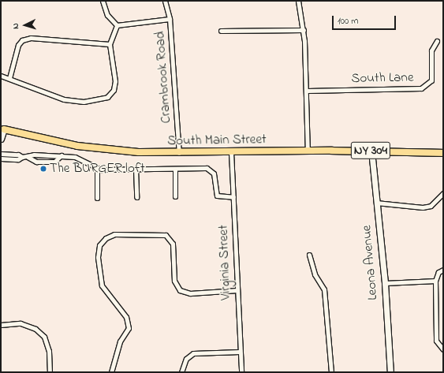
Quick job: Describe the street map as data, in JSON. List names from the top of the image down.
{
  "streets": {
    "main road": ["South Main Street", "NY 304"],
    "street": [
      "Crambrook Road",
      "South Lane",
      "Virginia Street",
      "Leona Avenue"
    ]
  },
  "crossings": [
    ["Crambrook Road", "South Main Street"],
    ["South Main Street", "Virginia Street"],
    ["South Main Street", "Leona Avenue"]
  ],
  "places": ["The BURGER loft"],
  "scale_bar": "100 m",
  "north": "left"
}
